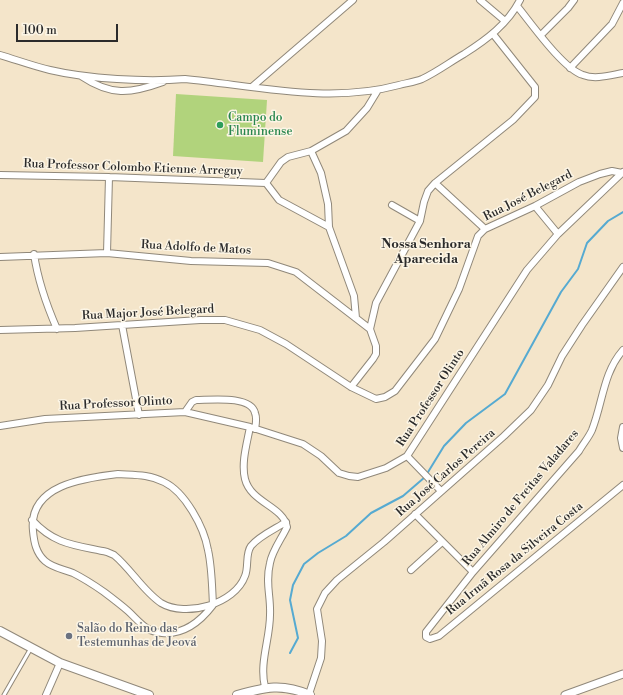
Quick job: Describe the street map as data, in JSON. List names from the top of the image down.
{
  "streets": {
    "street": [
      "Rua Professor Colombo Etienne Arreguy",
      "Rua José Belegard",
      "Rua Adolfo de Matos",
      "Rua Major José Belegard",
      "Rua Professor Olinto",
      "Rua José Carlos Pereira",
      "Rua Almiro de Freitas Valadares",
      "Rua Irmã Rosa da Silveira Costa"
    ]
  },
  "crossings": [
    ["Rua José Belegard", "Rua Major José Belegard"],
    ["Rua José Belegard", "Rua Professor Olinto"],
    ["Rua Almiro de Freitas Valadares", "Rua Irmã Rosa da Silveira Costa"]
  ],
  "districts": ["Nossa Senhora Aparecida"],
  "places": ["Campo do Fluminense", "Salão do Reino das Testemunhas de Jeová"],
  "scale_bar": "100 m"
}
